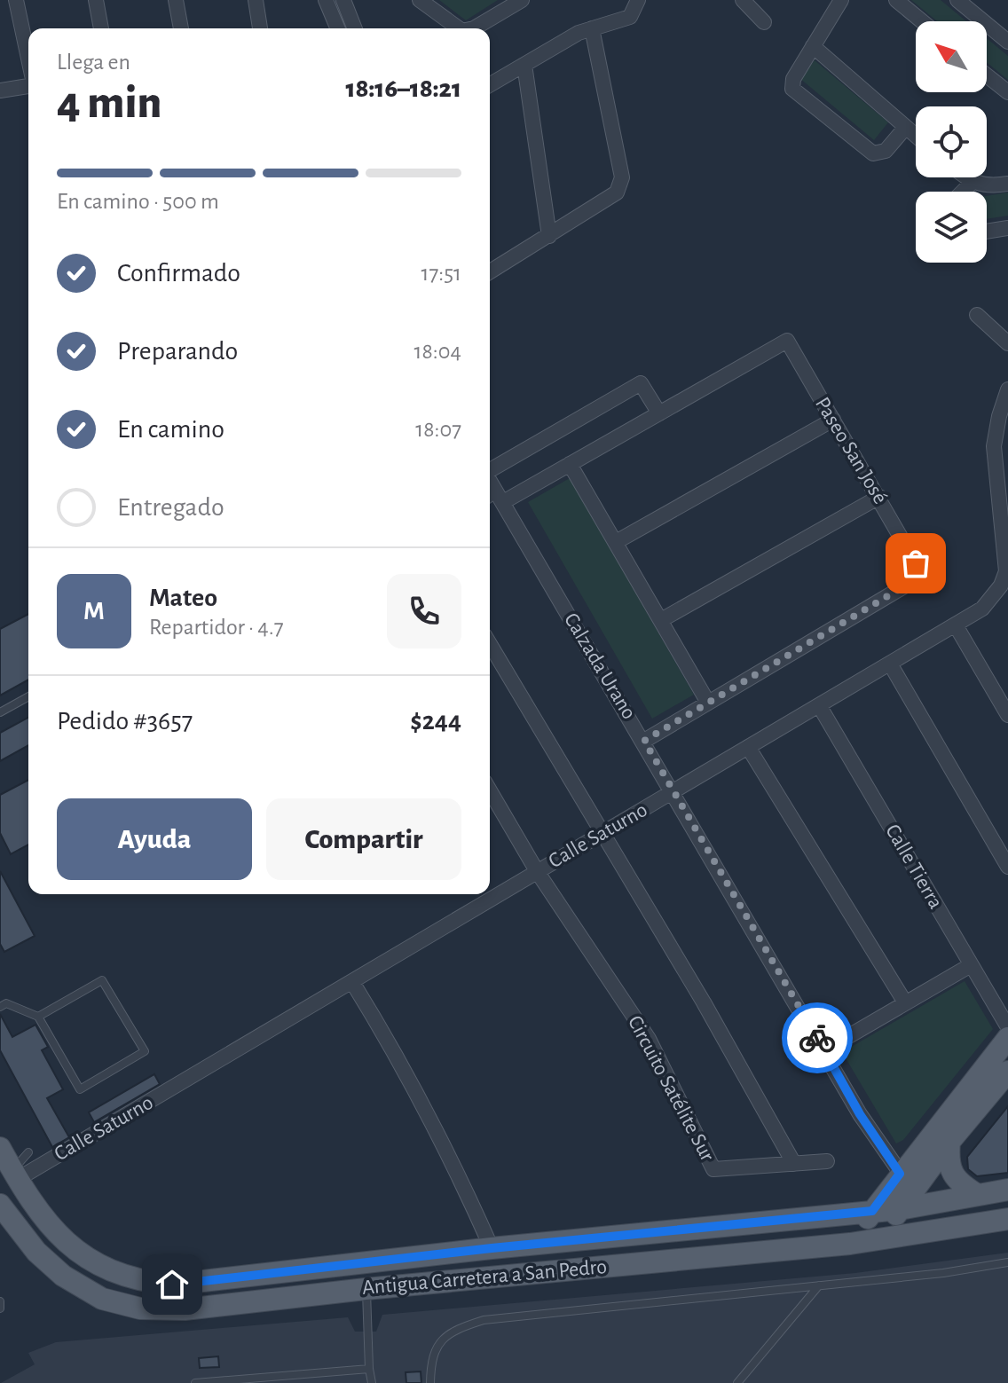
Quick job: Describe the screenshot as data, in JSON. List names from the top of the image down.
{
  "streets": {
    "main road": ["Antigua Carretera a San Pedro"],
    "street": [
      "Paseo San José",
      "Calzada Urano",
      "Calle Saturno",
      "Calle Tierra",
      "Circuito Satélite Sur"
    ]
  },
  "crossings": [
    ["Paseo San José", "Calzada Urano"],
    ["Calzada Urano", "Calle Saturno"],
    ["Calle Saturno", "Calle Tierra"],
    ["Calle Saturno", "Circuito Satélite Sur"],
    ["Calle Saturno", "Antigua Carretera a San Pedro"]
  ],
  "north": "top left",
  "page": {
    "heading": ["4 min", "Llega en", "18:16–18:21"],
    "panel": [
      "Mateo",
      "Repartidor · 4.7",
      "Pedido #3657",
      "$244"
    ],
    "bar": "En camino · 500 m",
    "list": [
      ["Confirmado", "17:51"],
      ["Preparando", "18:04"],
      ["En camino", "18:07"],
      "Entregado"
    ],
    "round": "M",
    "buttons": ["Ayuda", "Compartir"]
  }
}
